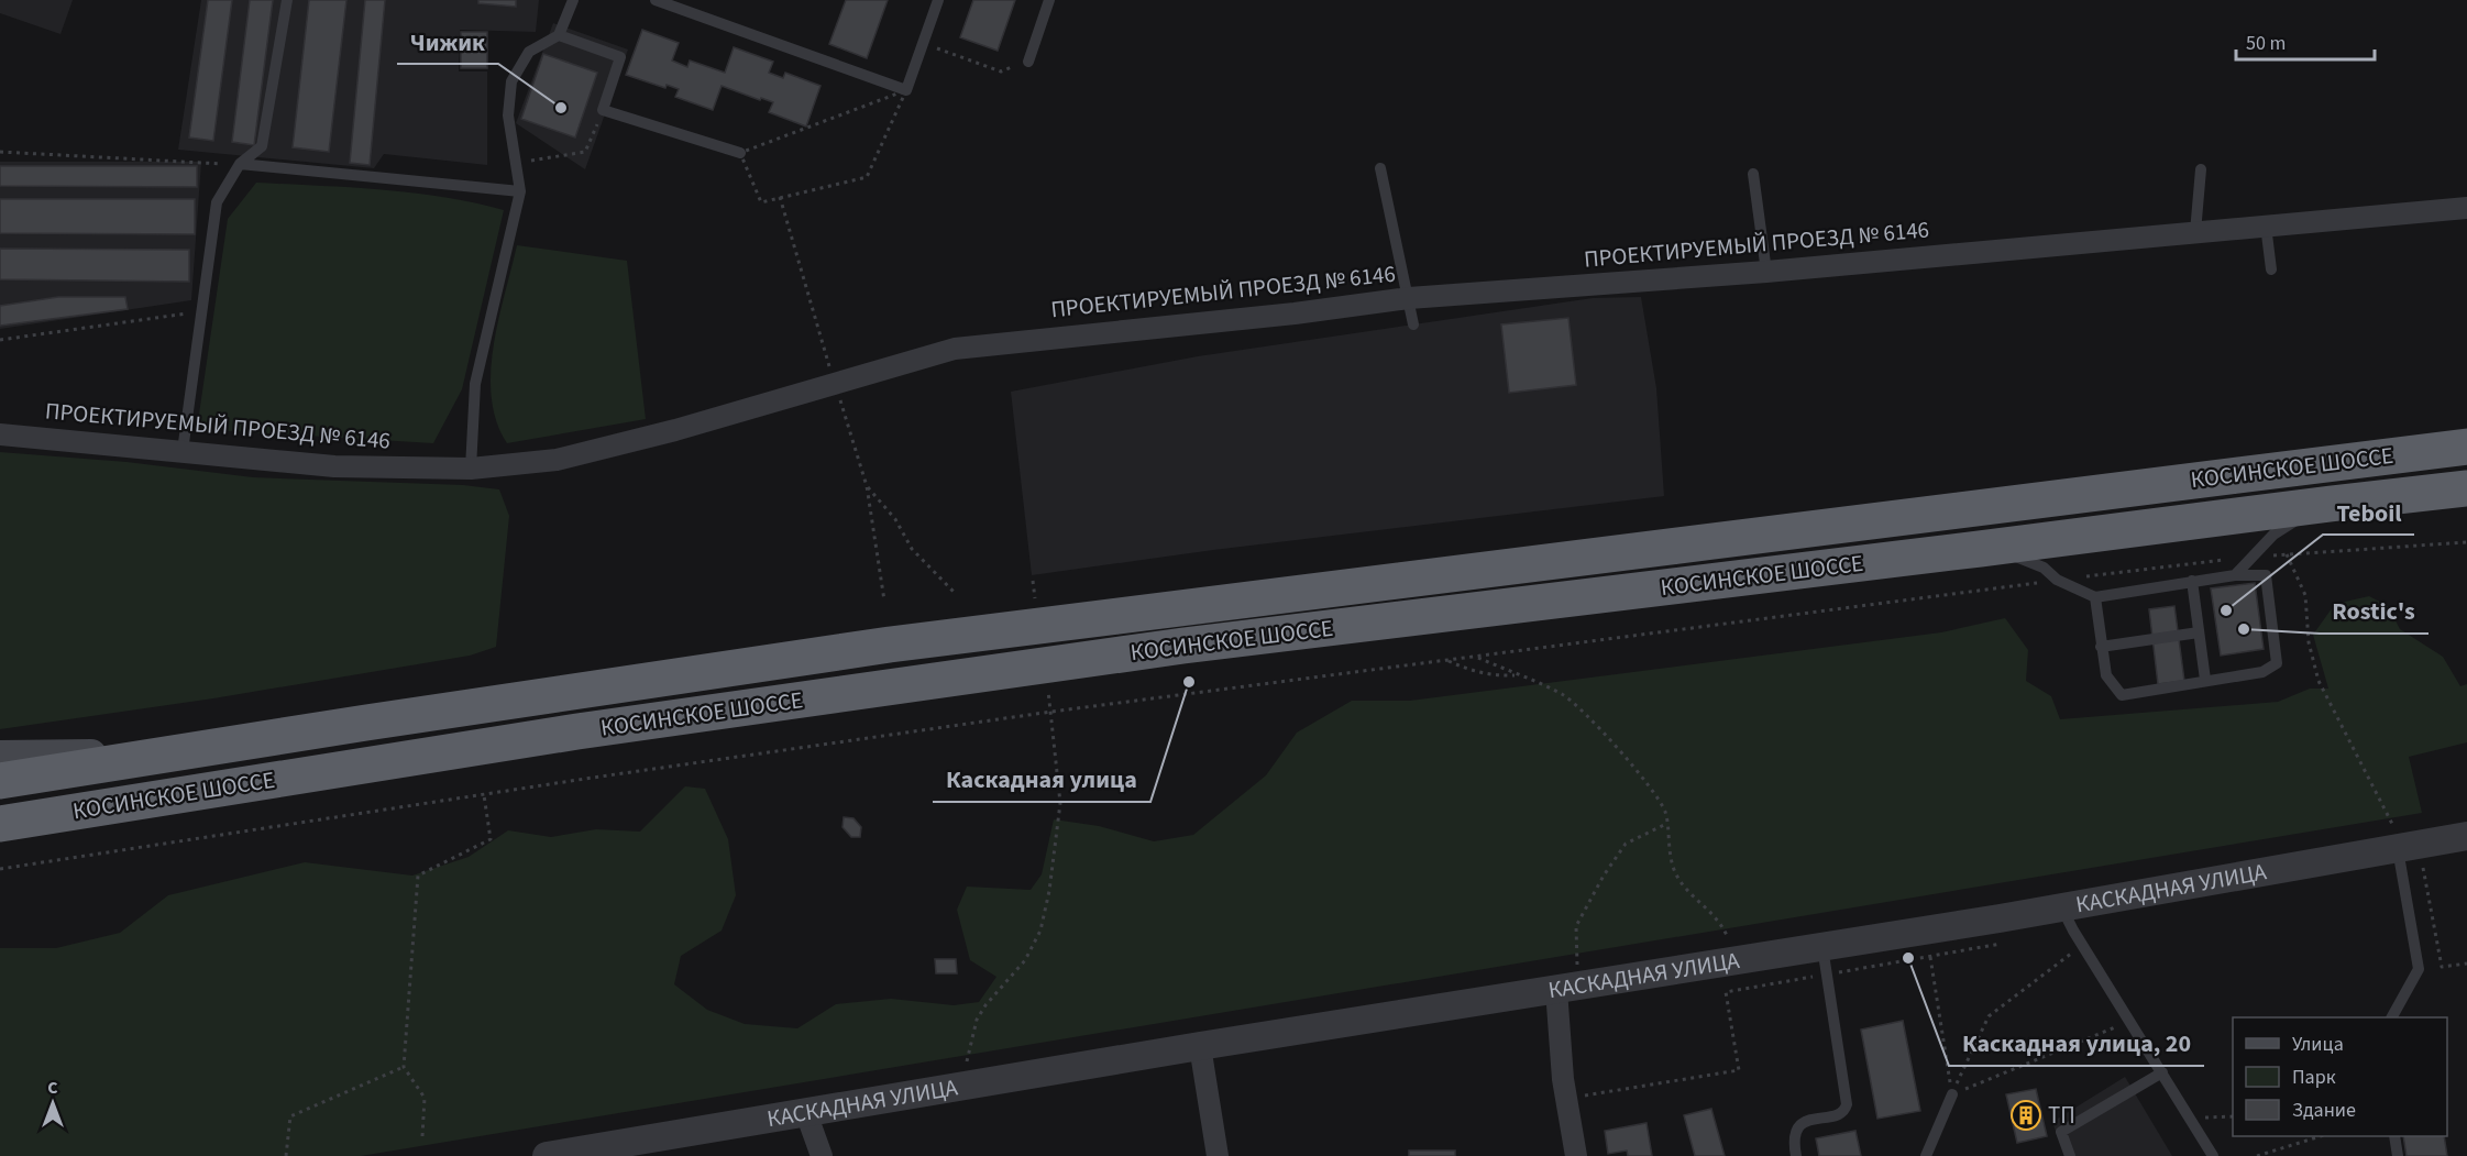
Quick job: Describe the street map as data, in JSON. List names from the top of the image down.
{
  "streets": {
    "highway": ["КОСИНСКОЕ ШОССЕ"],
    "street": ["ПРОЕКТИРУЕМЫЙ ПРОЕЗД № 6146", "КАСКАДНАЯ УЛИЦА"]
  },
  "places": {
    "other": [
      "Чижик",
      "Teboil",
      "Rostic's",
      "Каскадная улица",
      "Каскадная улица, 20"
    ],
    "building": ["ТП"]
  },
  "legend": ["Улица", "Парк", "Здание"],
  "scale_bar": "50 m",
  "north": "top"
}
